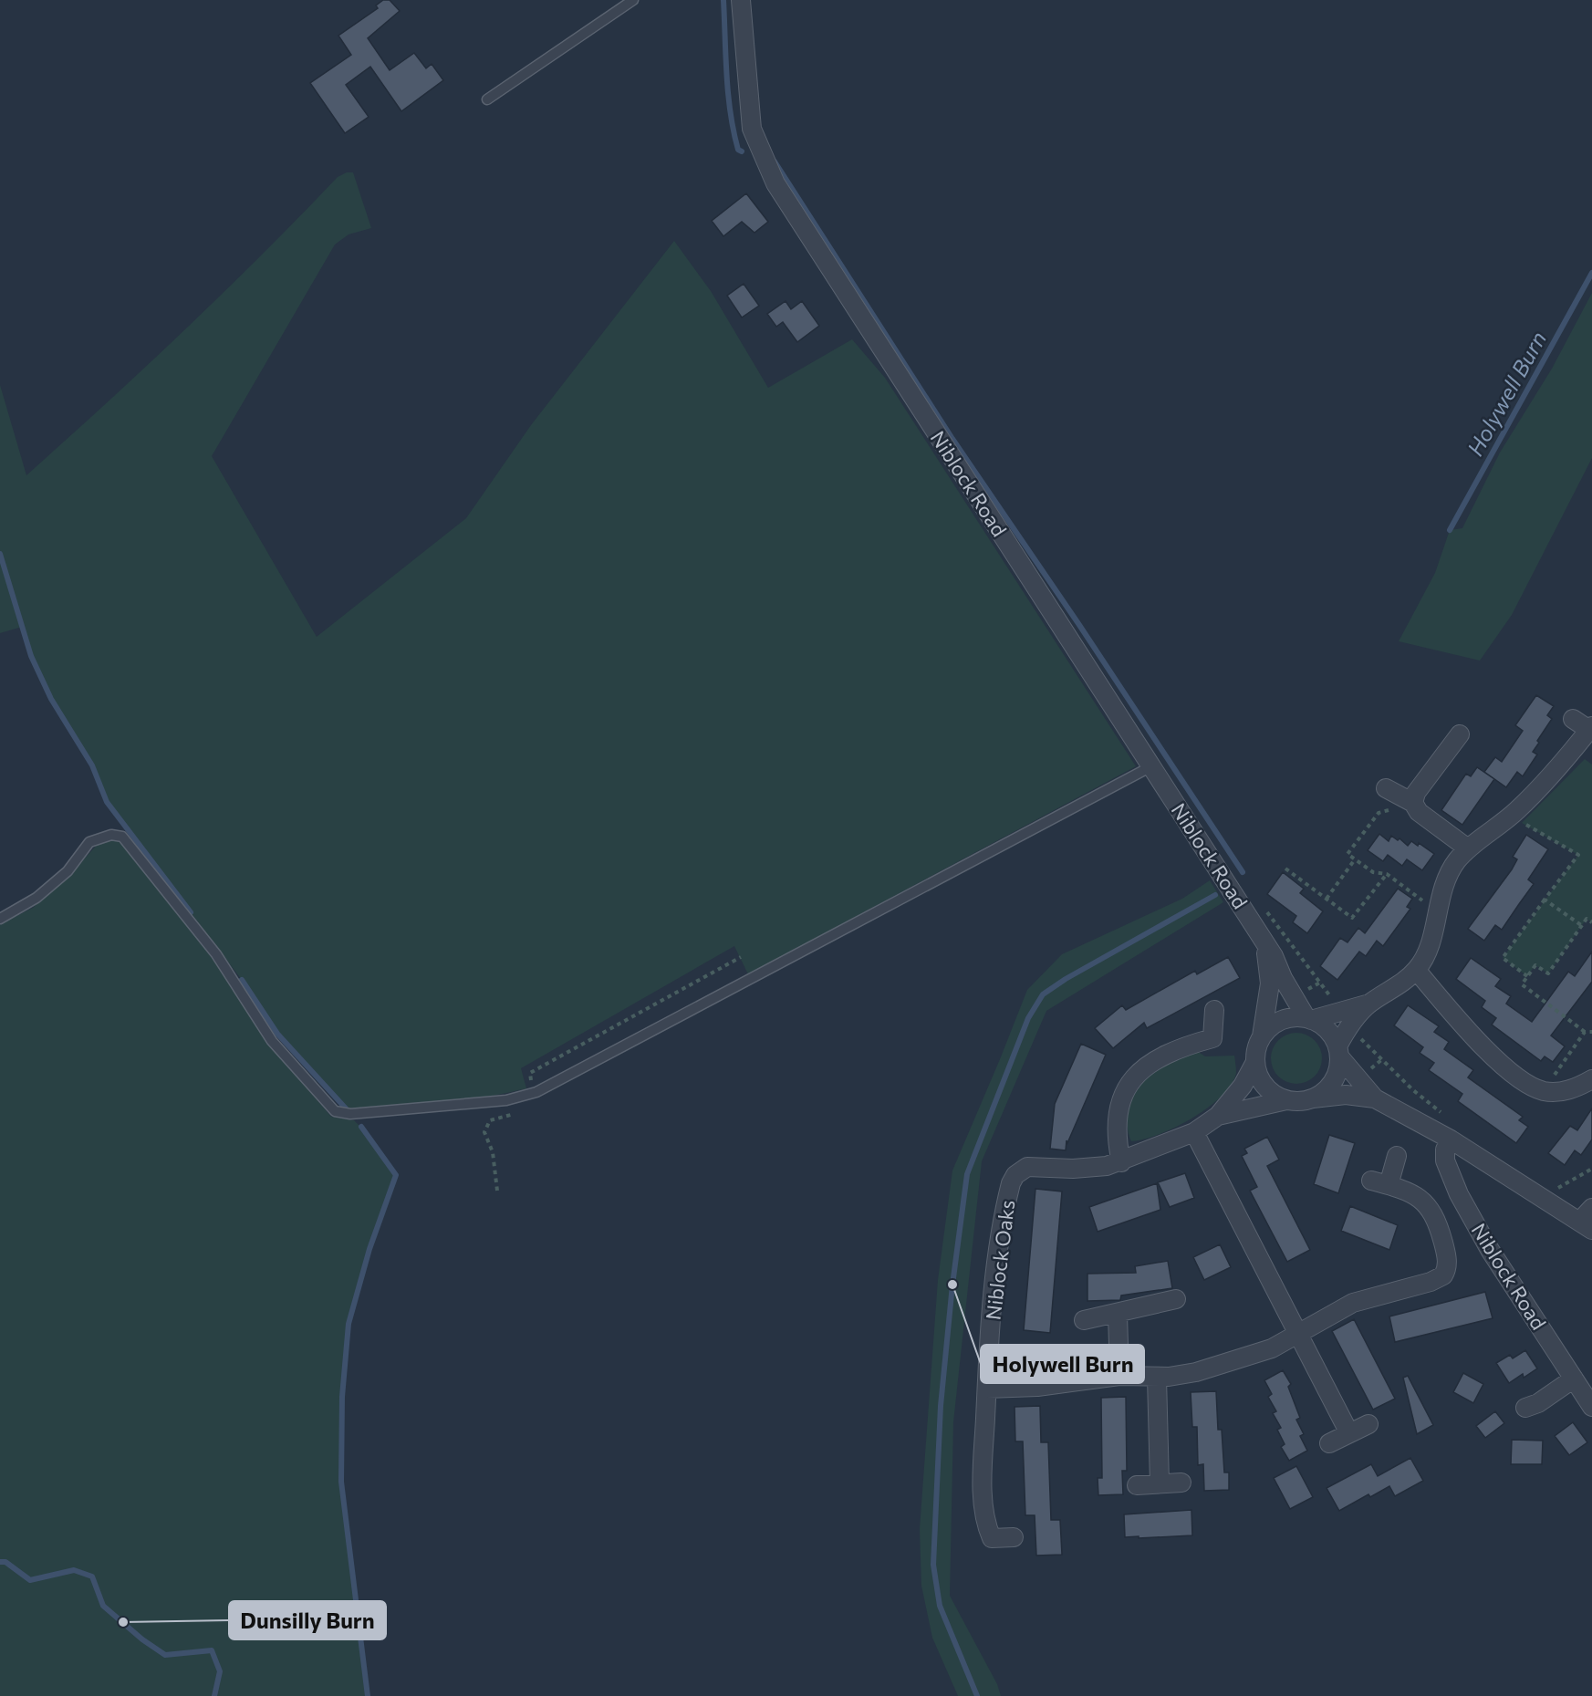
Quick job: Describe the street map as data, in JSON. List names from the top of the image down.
{
  "streets": {
    "street": ["Niblock Road", "Niblock Oaks"]
  },
  "crossings": [
    ["Niblock Road", "Niblock Oaks"]
  ],
  "water": ["Holywell Burn"],
  "places": ["Holywell Burn", "Dunsilly Burn"]
}
